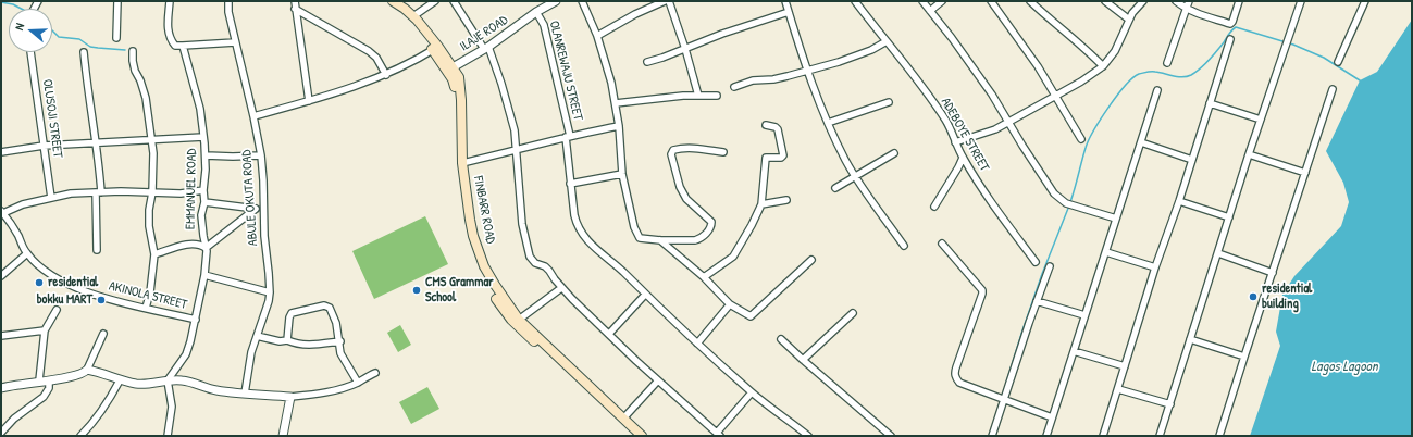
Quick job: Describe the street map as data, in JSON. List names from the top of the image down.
{
  "streets": {
    "main road": ["FINBARR ROAD"],
    "street": [
      "ILAJE ROAD",
      "OLANREWAJU STREET",
      "OLUSOJI STREET",
      "ADEBOYE STREET",
      "EMMANUEL ROAD",
      "ABULE OKUTA ROAD",
      "AKINOLA STREET"
    ]
  },
  "crossings": [
    ["ILAJE ROAD", "OLANREWAJU STREET"],
    ["ILAJE ROAD", "FINBARR ROAD"],
    ["EMMANUEL ROAD", "AKINOLA STREET"]
  ],
  "water": ["Lagos Lagoon"],
  "places": [
    "residential",
    "CMS Grammar School",
    "residential building",
    "bokku MART"
  ],
  "north": "left"
}
